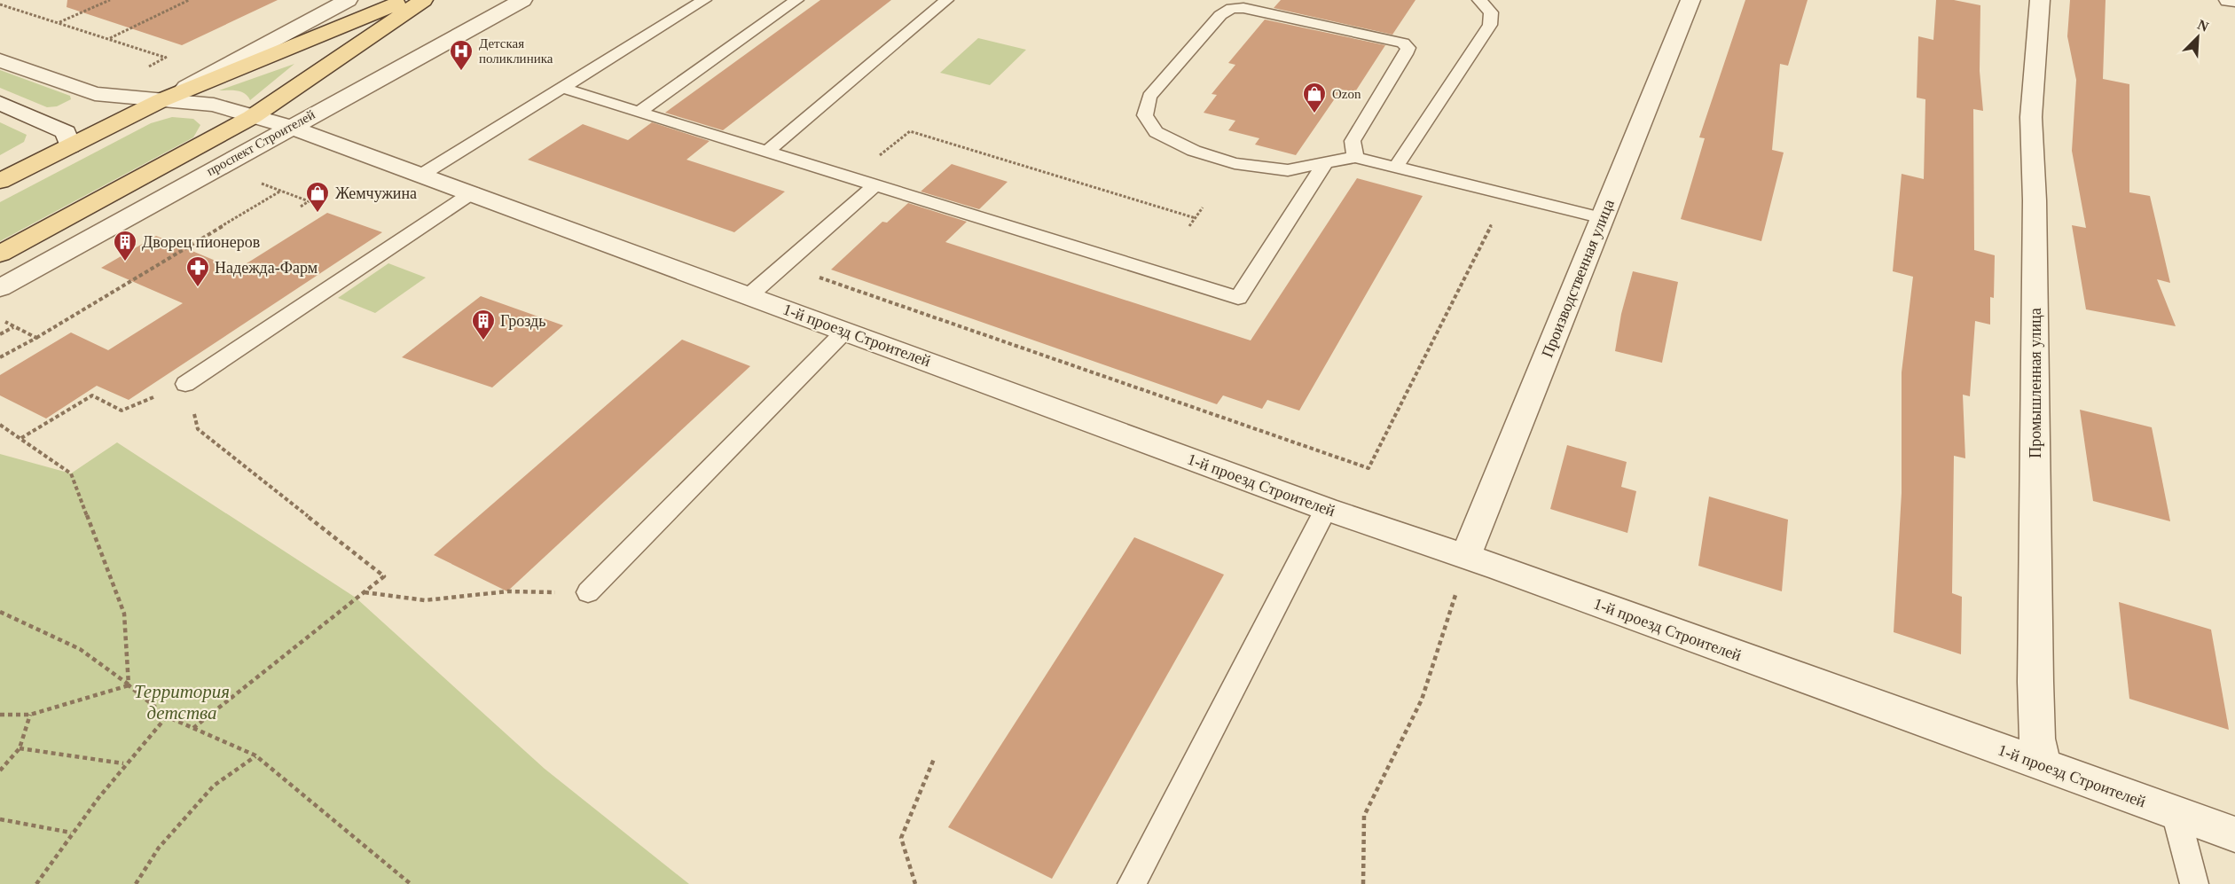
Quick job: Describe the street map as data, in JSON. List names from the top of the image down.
{
  "streets": {
    "main road": ["проспект Строителей"],
    "street": ["Производственная улица", "1-й проезд Строителей", "Промышленная улица"]
  },
  "crossings": [
    ["проспект Строителей", "1-й проезд Строителей"],
    ["Производственная улица", "1-й проезд Строителей"],
    ["1-й проезд Строителей", "Промышленная улица"]
  ],
  "parks": ["Территория детства"],
  "places": {
    "hospital": ["Детская поликлиника"],
    "shop": ["Ozon", "Жемчужина"],
    "building": ["Дворец пионеров", "Гроздь"],
    "pharmacy": ["Надежда-Фарм"]
  },
  "north": "top right"
}
